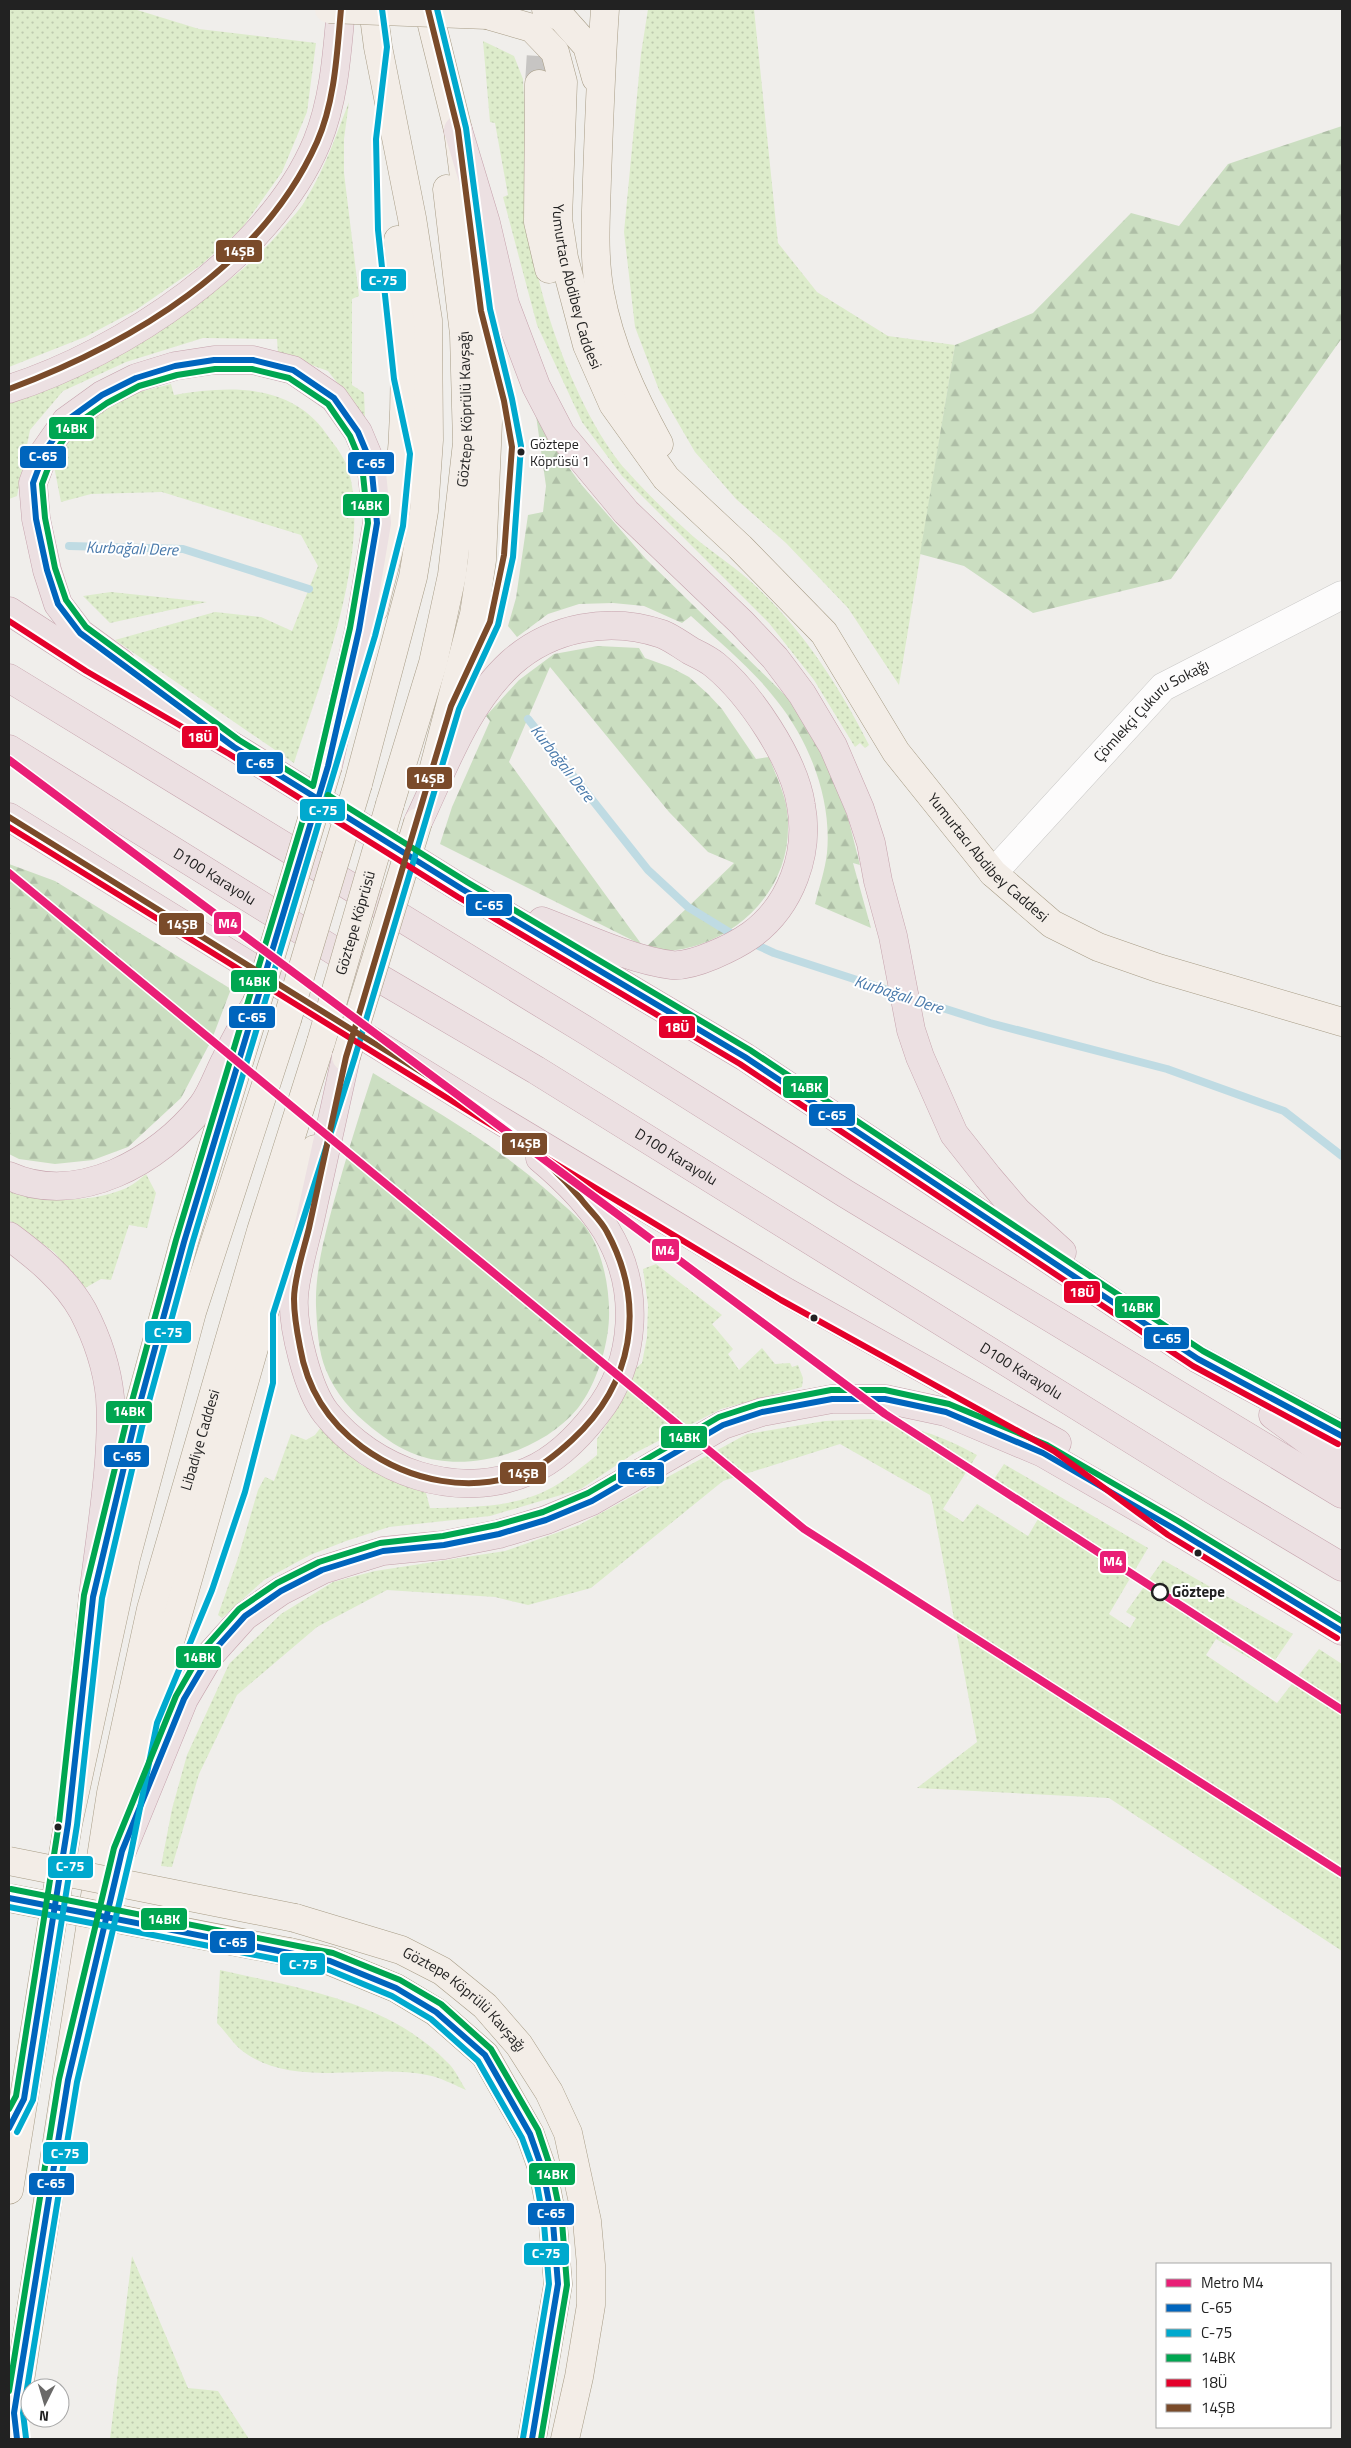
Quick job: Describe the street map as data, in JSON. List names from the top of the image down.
{
  "streets": {
    "highway": ["D100 Karayolu"],
    "main road": [
      "Yumurtacı Abdibey Caddesi",
      "Göztepe Köprülü Kavşağı",
      "Göztepe Köprüsü",
      "Libadiye Caddesi"
    ],
    "street": ["Çömlekçi Çukuru Sokağı"]
  },
  "crossings": [
    ["Yumurtacı Abdibey Caddesi", "Çömlekçi Çukuru Sokağı"],
    ["Göztepe Köprülü Kavşağı", "Göztepe Köprüsü"],
    ["Göztepe Köprüsü", "Libadiye Caddesi"]
  ],
  "water": ["Kurbağalı Dere"],
  "places": ["Göztepe Köprüsü 1", "Göztepe"],
  "lines": [
    "transit line C-75",
    "transit line 14ŞB",
    "transit line C-65",
    "transit line 14BK",
    "transit line 18Ü",
    "metro line M4"
  ],
  "legend": [
    "Metro M4",
    "C-65",
    "C-75",
    "14BK",
    "18Ü",
    "14ŞB"
  ],
  "north": "bottom"
}
